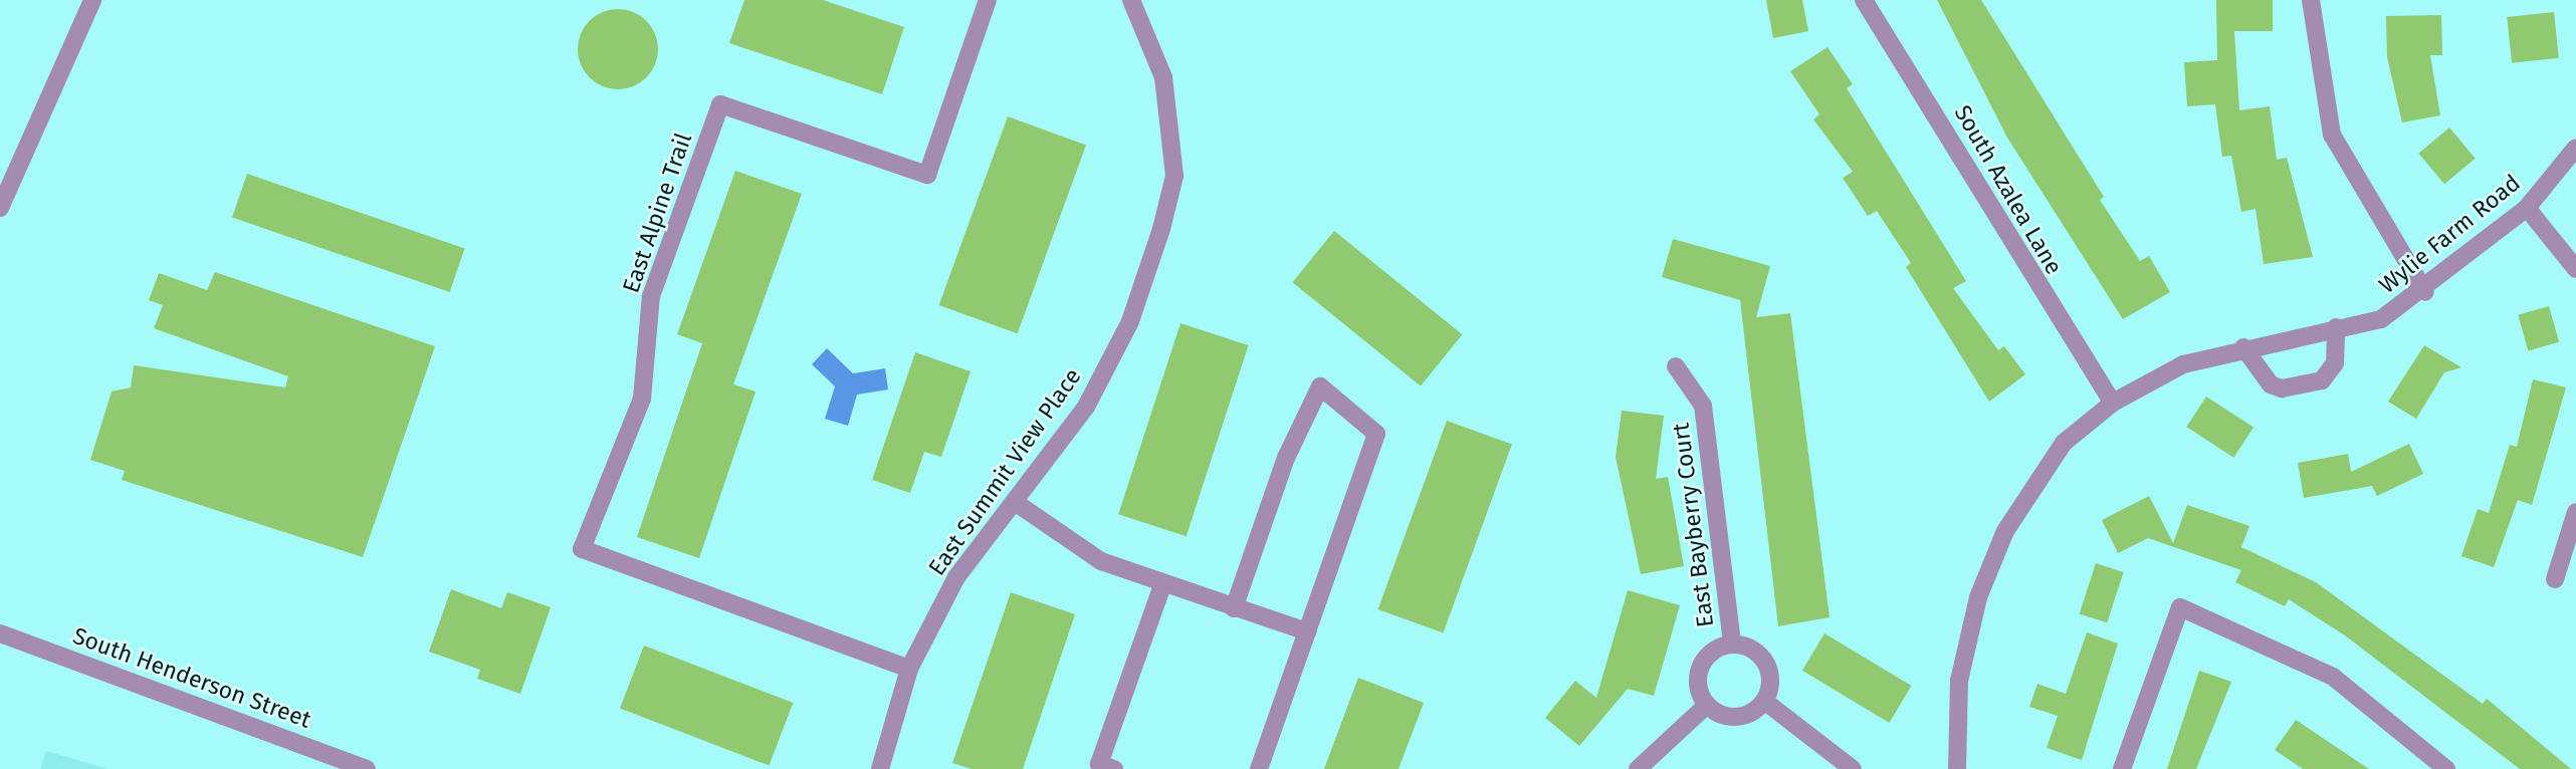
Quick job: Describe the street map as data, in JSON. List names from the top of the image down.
{
  "streets": {
    "street": [
      "South Azalea Lane",
      "East Alpine Trail",
      "Wylie Farm Road",
      "East Summit View Place",
      "East Bayberry Court",
      "South Henderson Street"
    ]
  },
  "crossings": [
    ["South Azalea Lane", "Wylie Farm Road"],
    ["East Alpine Trail", "East Summit View Place"]
  ]
}
